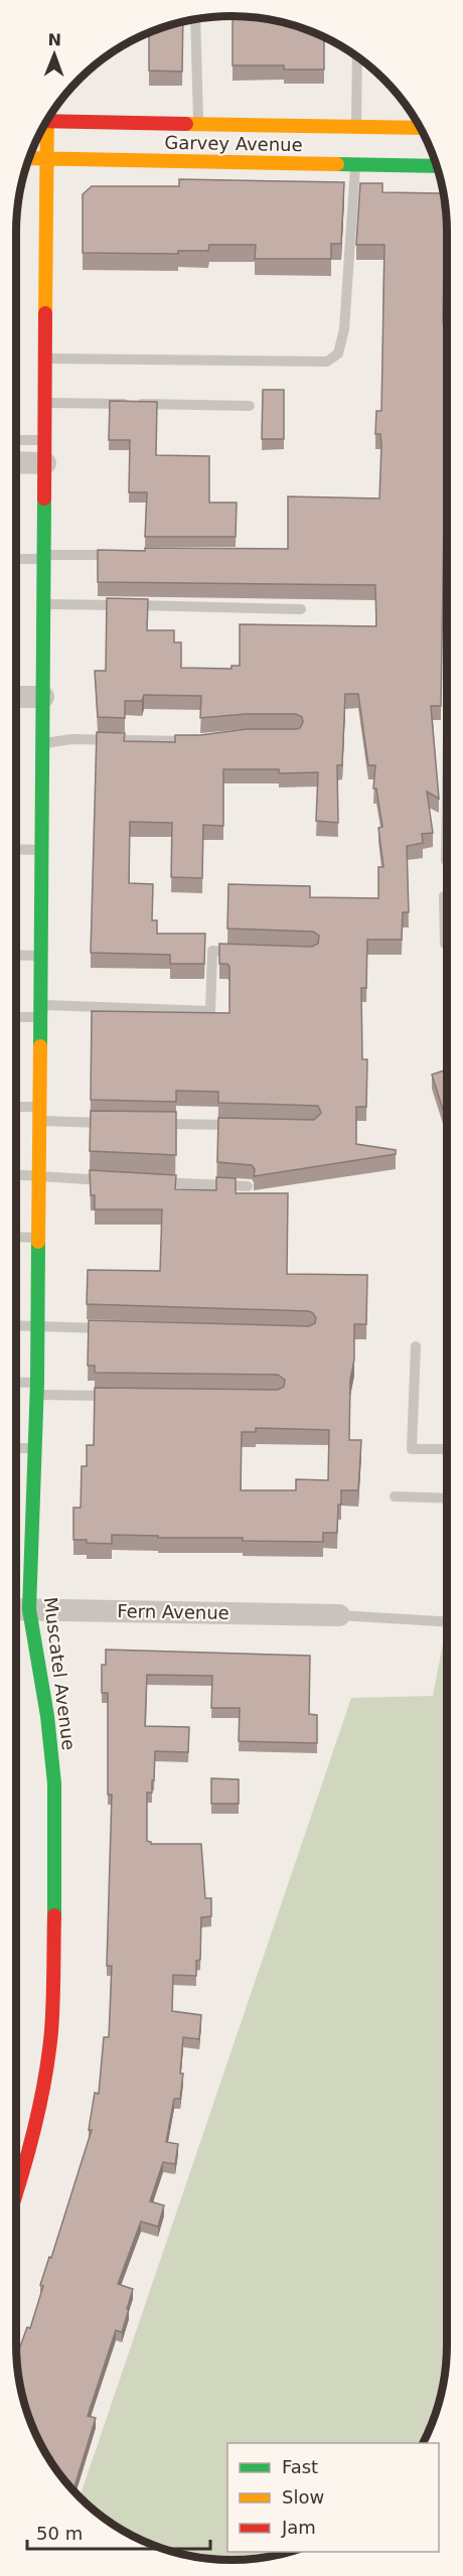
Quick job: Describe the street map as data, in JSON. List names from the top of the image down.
{
  "streets": {
    "street": ["Garvey Avenue", "Fern Avenue", "Muscatel Avenue"]
  },
  "crossings": [
    ["Garvey Avenue", "Muscatel Avenue"],
    ["Fern Avenue", "Muscatel Avenue"]
  ],
  "legend": ["Fast", "Slow", "Jam"],
  "scale_bar": "50 m",
  "north": "top"
}
